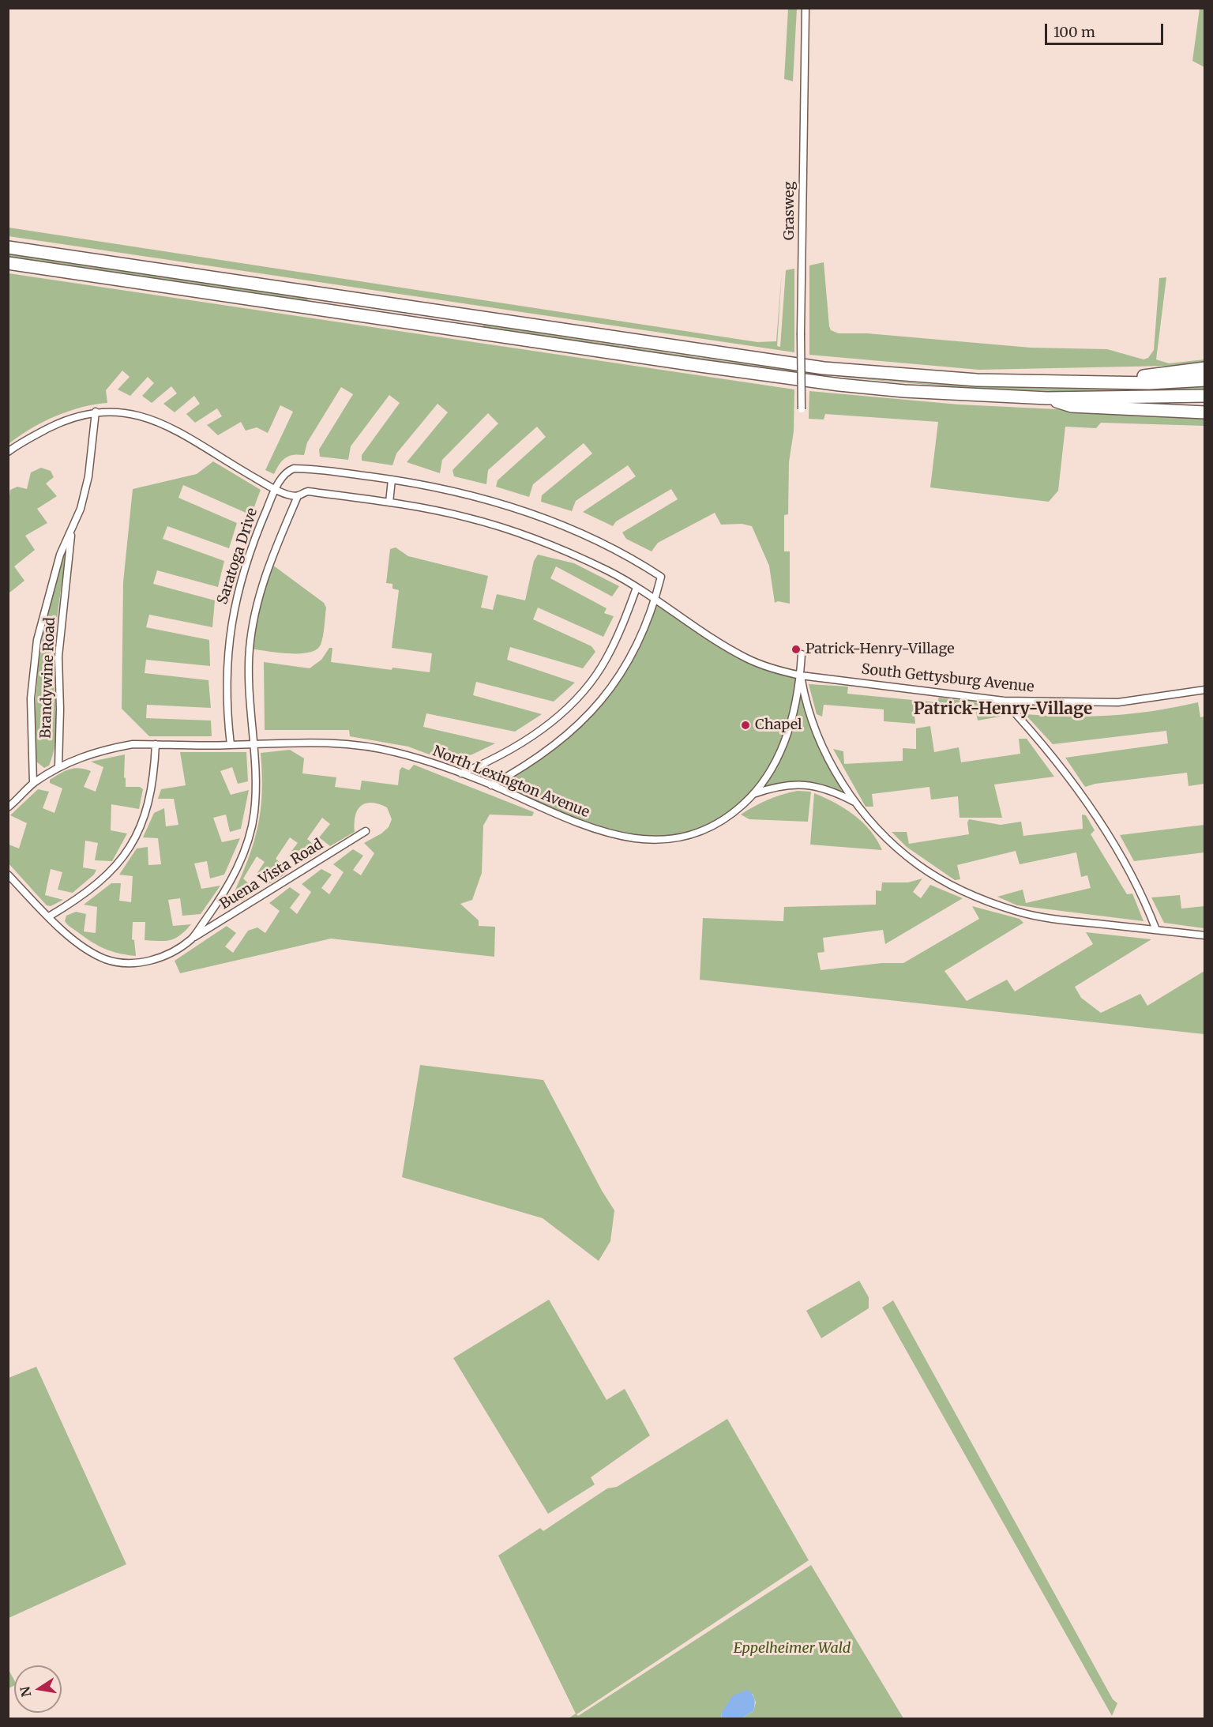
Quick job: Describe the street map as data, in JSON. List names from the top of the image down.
{
  "streets": {
    "street": [
      "Grasweg",
      "Saratoga Drive",
      "Brandywine Road",
      "South Gettysburg Avenue",
      "North Lexington Avenue",
      "Buena Vista Road"
    ]
  },
  "crossings": [
    ["Saratoga Drive", "North Lexington Avenue"],
    ["Brandywine Road", "North Lexington Avenue"],
    ["South Gettysburg Avenue", "North Lexington Avenue"]
  ],
  "districts": ["Patrick-Henry-Village"],
  "parks": ["Eppelheimer Wald"],
  "places": ["Patrick-Henry-Village", "Chapel"],
  "scale_bar": "100 m",
  "north": "left"
}
